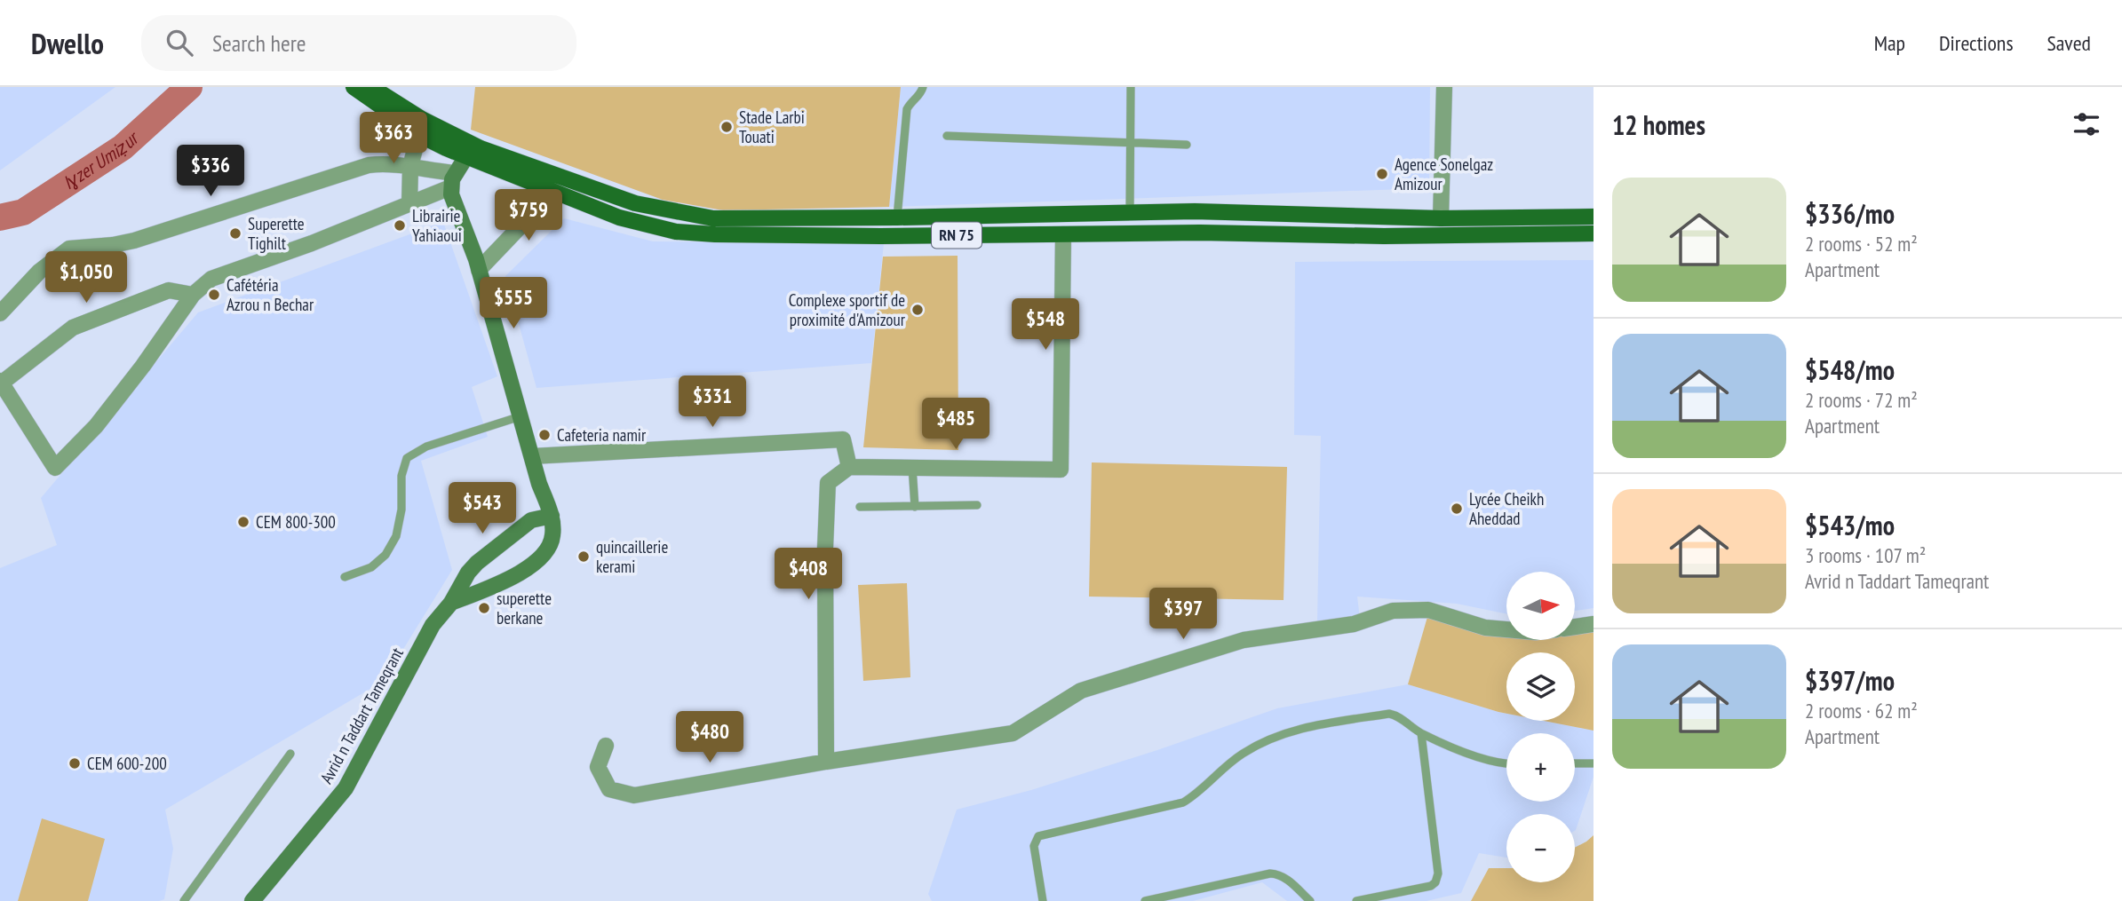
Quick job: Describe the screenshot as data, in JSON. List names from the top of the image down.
{
  "streets": {
    "main road": ["RN 75", "Avrid n Taddart Tameqrant"]
  },
  "water": ["Iɣzer Umiẓur"],
  "places": [
    "Stade Larbi Touati",
    "Agence Sonelgaz Amizour",
    "Librairie Yahiaoui",
    "Superette Tighilt",
    "Cafétéria Azrou n Bechar",
    "Complexe sportif de proximité d'Amizour",
    "Cafeteria namir",
    "Lycée Cheikh Aheddad",
    "CEM 800-300",
    "quincaillerie kerami",
    "superette berkane",
    "CEM 600-200"
  ],
  "north": "right",
  "page": {
    "header": "Dwello",
    "search": "Search here",
    "nav": ["Map", "Directions", "Saved"],
    "heading": "12 homes",
    "price": [
      "$363",
      "$336",
      "$759",
      "$1,050",
      "$555",
      "$548",
      "$331",
      "$485",
      "$543",
      "$408",
      "$397",
      "$480"
    ],
    "list": [
      {
        "name": "$336/mo",
        "note": "2 rooms · 52 m² · Apartment"
      },
      {
        "name": "$548/mo",
        "note": "2 rooms · 72 m² · Apartment"
      },
      {
        "name": "$543/mo",
        "note": "3 rooms · 107 m² · Avrid n Taddart Tameqrant"
      },
      {
        "name": "$397/mo",
        "note": "2 rooms · 62 m² · Apartment"
      }
    ],
    "map_buttons": ["+", "−"]
  }
}
